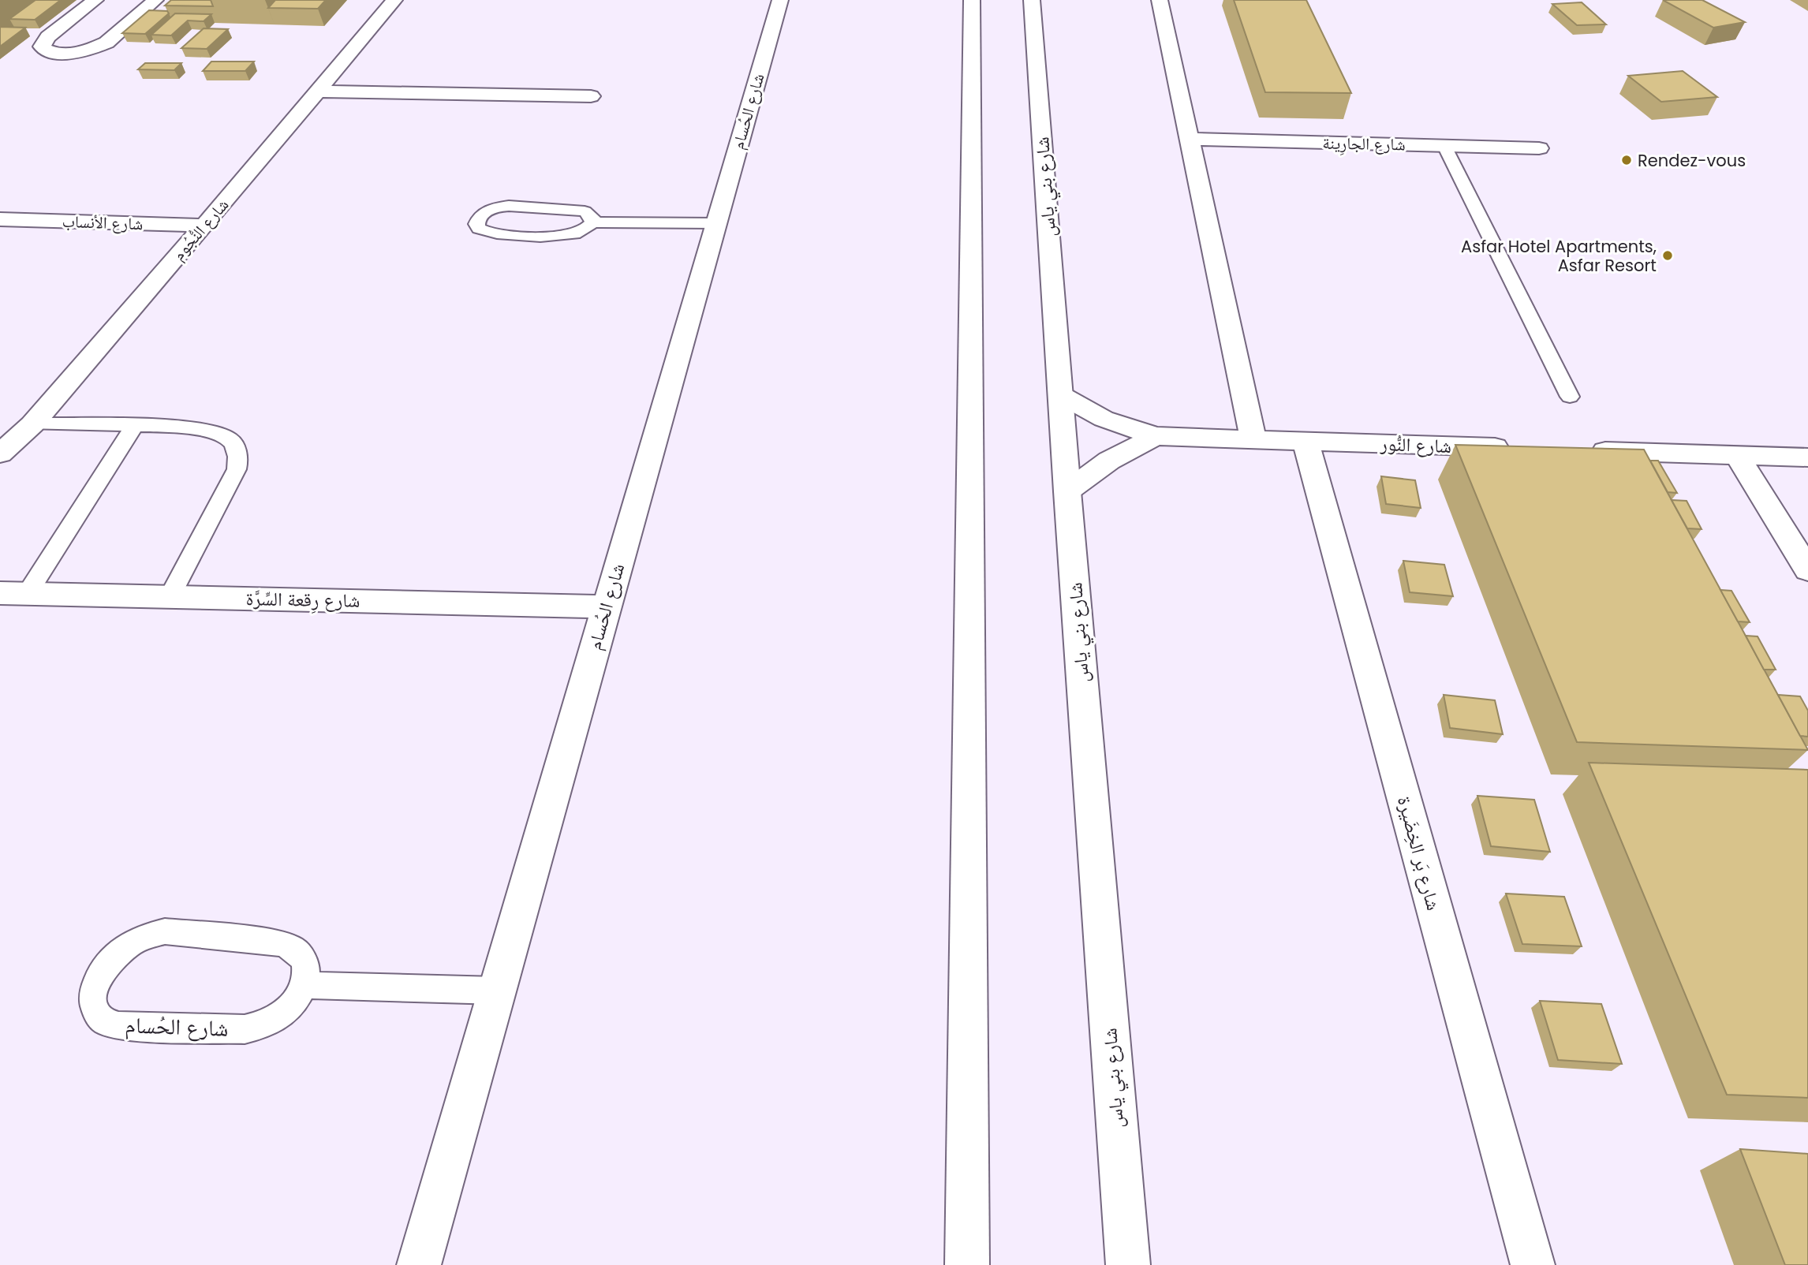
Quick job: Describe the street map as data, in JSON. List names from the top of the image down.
{
  "streets": {
    "street": [
      "شارع الحُسام",
      "شارع الجارِينة",
      "شارع بني ياس",
      "شارع الأنساب",
      "شارع النُّجُوم",
      "شارع النُّور",
      "شارع رِقعة السِّرَّة",
      "شارع بَر الخِضَيرة"
    ]
  },
  "crossings": [
    ["شارع الحُسام", "شارع رِقعة السِّرَّة"],
    ["شارع بني ياس", "شارع النُّور"],
    ["شارع الأنساب", "شارع النُّجُوم"],
    ["شارع النُّور", "شارع بَر الخِضَيرة"]
  ],
  "places": ["Rendez-vous", "Asfar Hotel Apartments, Asfar Resort"]
}
